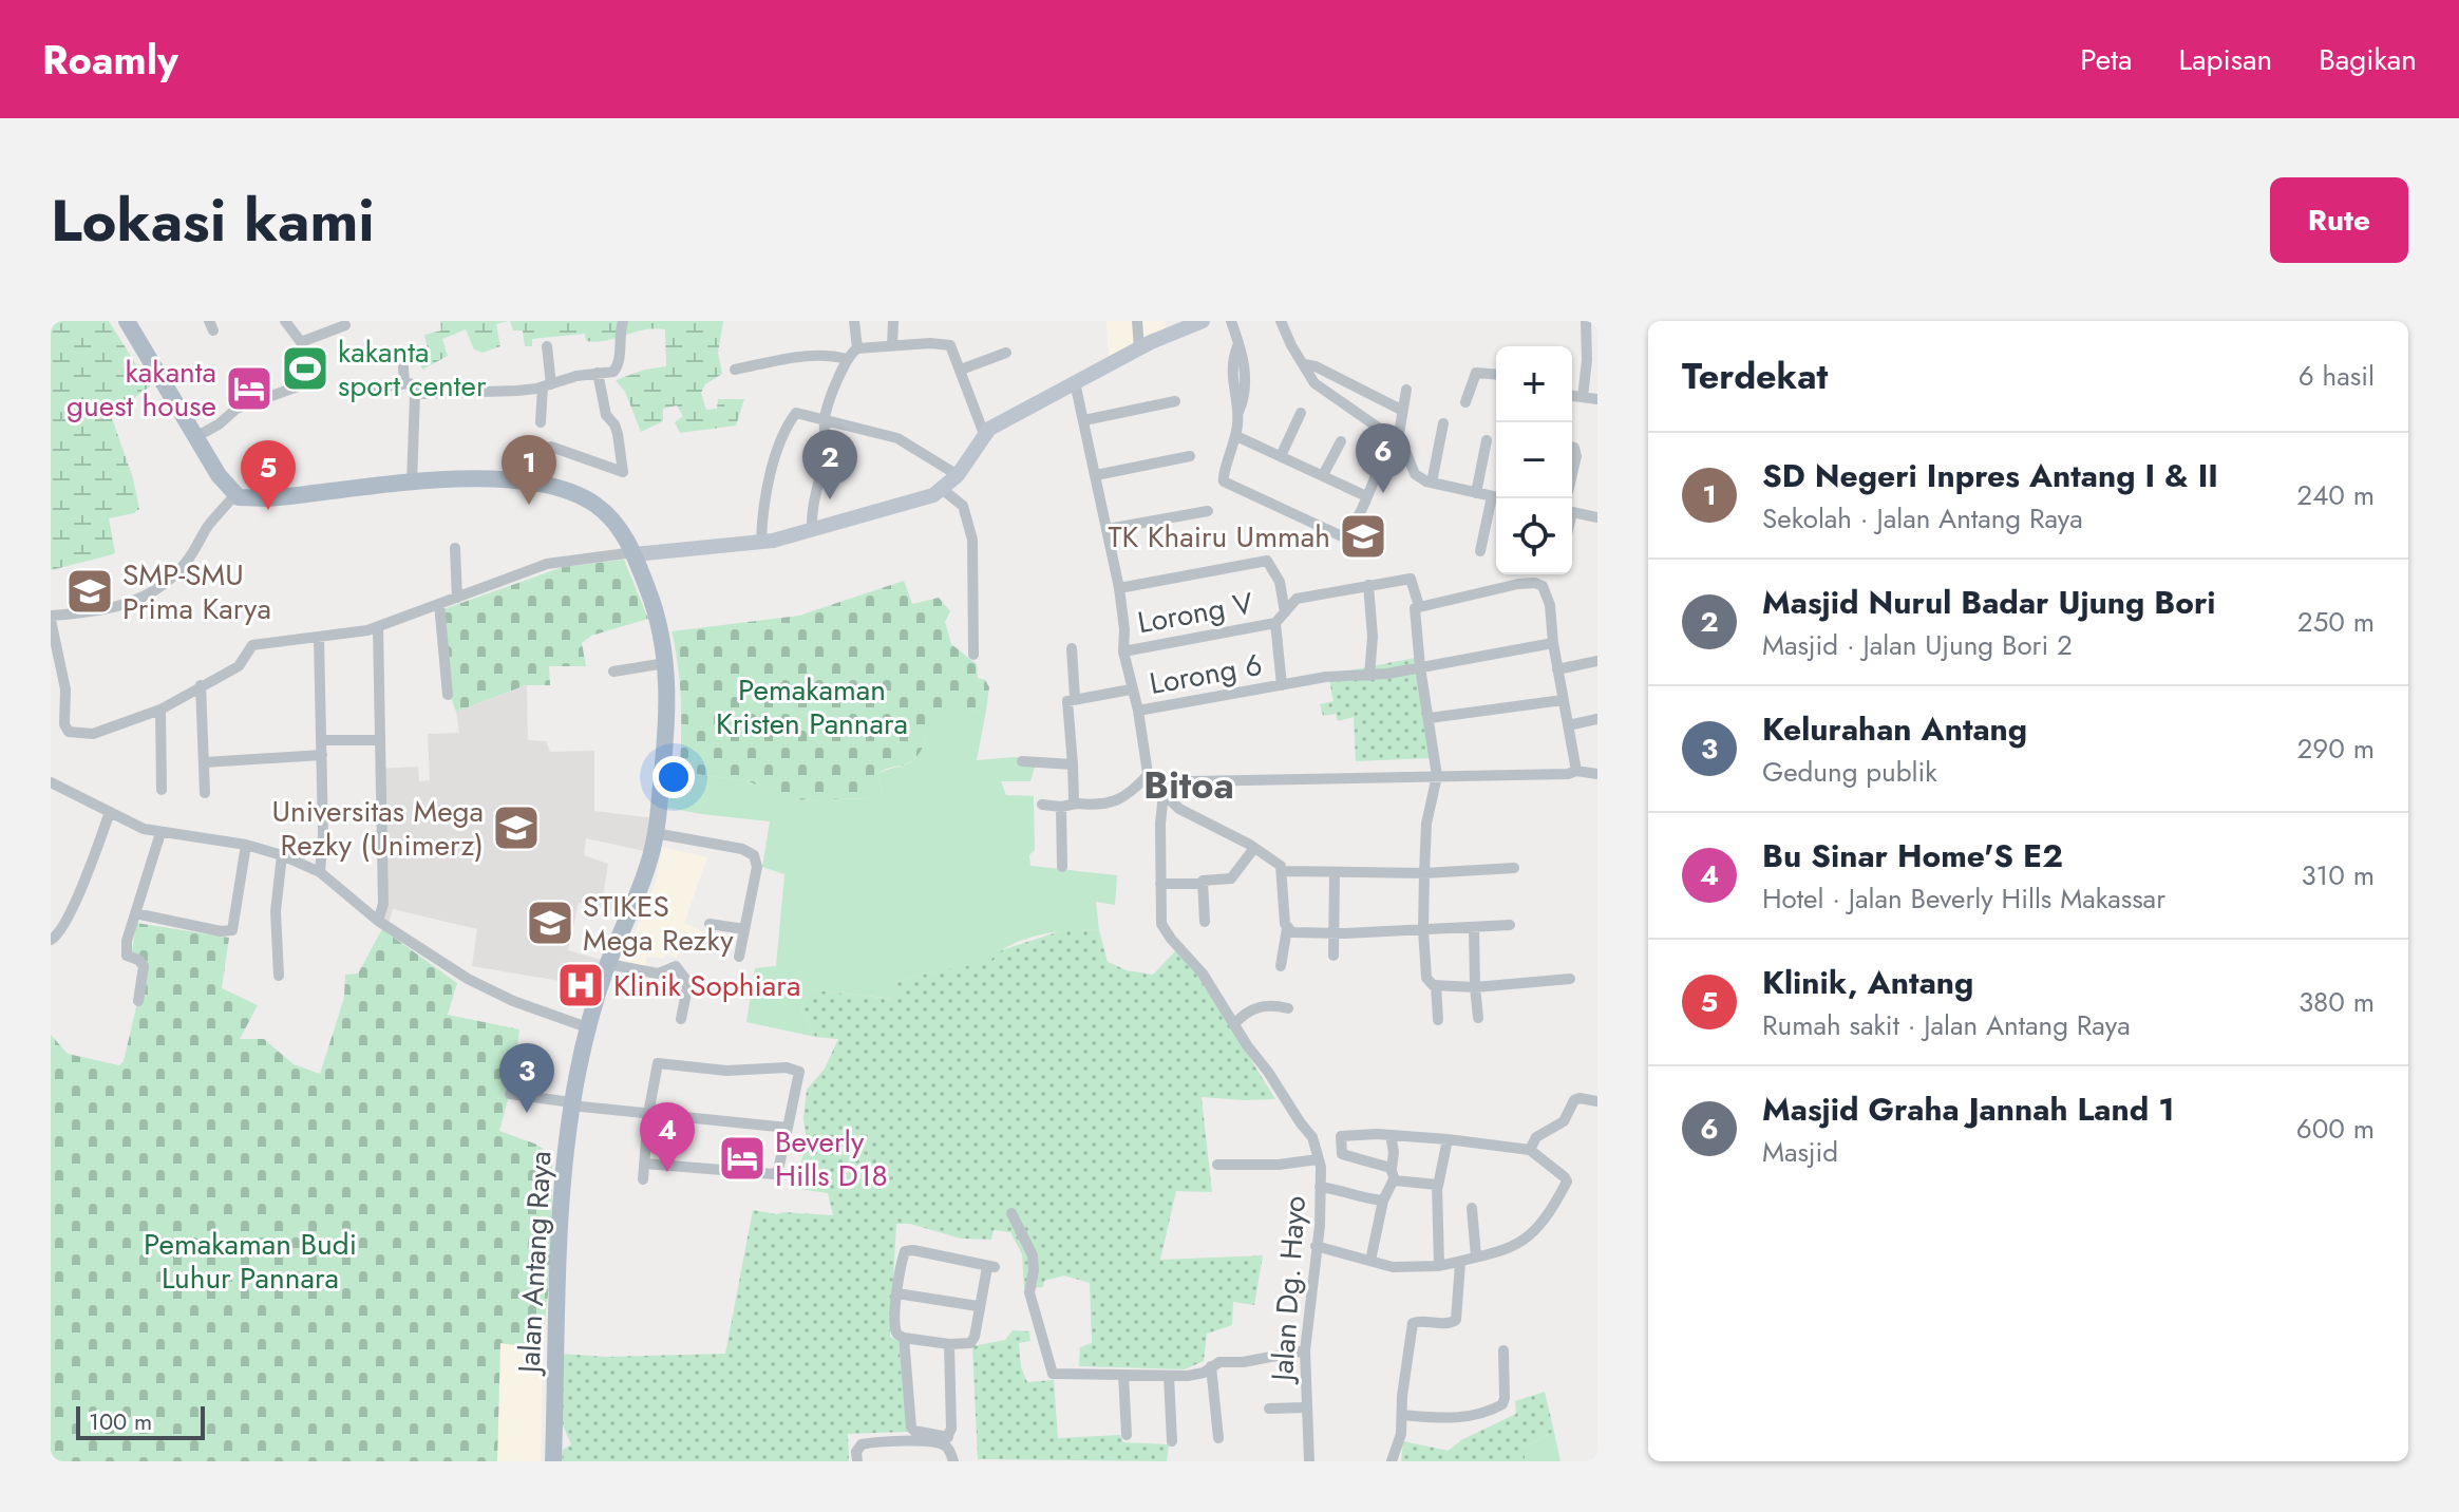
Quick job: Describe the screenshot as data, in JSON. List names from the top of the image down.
{
  "streets": {
    "main road": ["Jalan Antang Raya"],
    "street": ["Lorong V", "Lorong 6", "Jalan Dg. Hayo"]
  },
  "districts": ["Bitoa"],
  "parks": ["Pemakaman Kristen Pannara", "Pemakaman Budi Luhur Pannara"],
  "places": {
    "sports": ["kakanta sport center"],
    "hotel": ["kakanta guest house", "Beverly Hills D18"],
    "school or university": [
      "TK Khairu Ummah",
      "SMP-SMU Prima Karya",
      "Universitas Mega Rezky (Unimerz)",
      "STIKES Mega Rezky"
    ],
    "hospital": ["Klinik Sophiara"]
  },
  "scale_bar": "100 m",
  "page": {
    "header": "Roamly",
    "nav": ["Peta", "Lapisan", "Bagikan"],
    "title": "Lokasi kami",
    "buttons": "Rute",
    "heading": ["Terdekat", "6 hasil"],
    "map_buttons": ["+", "−"],
    "pins": [
      "6",
      "2",
      "1",
      "5",
      "3",
      "4"
    ],
    "list": [
      {
        "mark": "1",
        "name": "SD Negeri Inpres Antang I & II",
        "note": "Sekolah · Jalan Antang Raya",
        "value": "240 m"
      },
      {
        "mark": "2",
        "name": "Masjid Nurul Badar Ujung Bori",
        "note": "Masjid · Jalan Ujung Bori 2",
        "value": "250 m"
      },
      {
        "mark": "3",
        "name": "Kelurahan Antang",
        "note": "Gedung publik",
        "value": "290 m"
      },
      {
        "mark": "4",
        "name": "Bu Sinar Home'S E2",
        "note": "Hotel · Jalan Beverly Hills Makassar",
        "value": "310 m"
      },
      {
        "mark": "5",
        "name": "Klinik, Antang",
        "note": "Rumah sakit · Jalan Antang Raya",
        "value": "380 m"
      },
      {
        "mark": "6",
        "name": "Masjid Graha Jannah Land 1",
        "note": "Masjid",
        "value": "600 m"
      }
    ],
    "scale": "100 m"
  }
}
